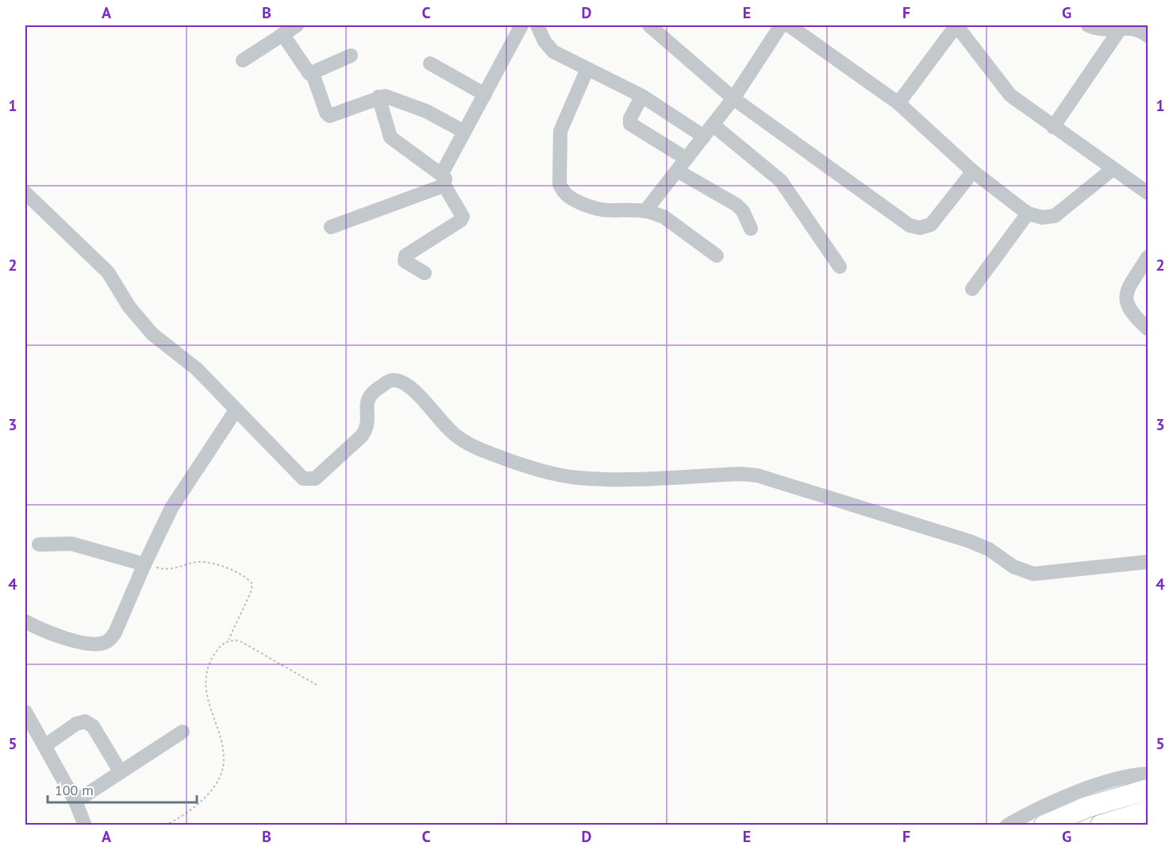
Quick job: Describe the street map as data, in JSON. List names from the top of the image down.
{
  "scale_bar": "100 m",
  "grid": {
    "columns": [
      "A",
      "B",
      "C",
      "D",
      "E",
      "F",
      "G"
    ],
    "rows": [
      "1",
      "2",
      "3",
      "4",
      "5"
    ]
  }
}
